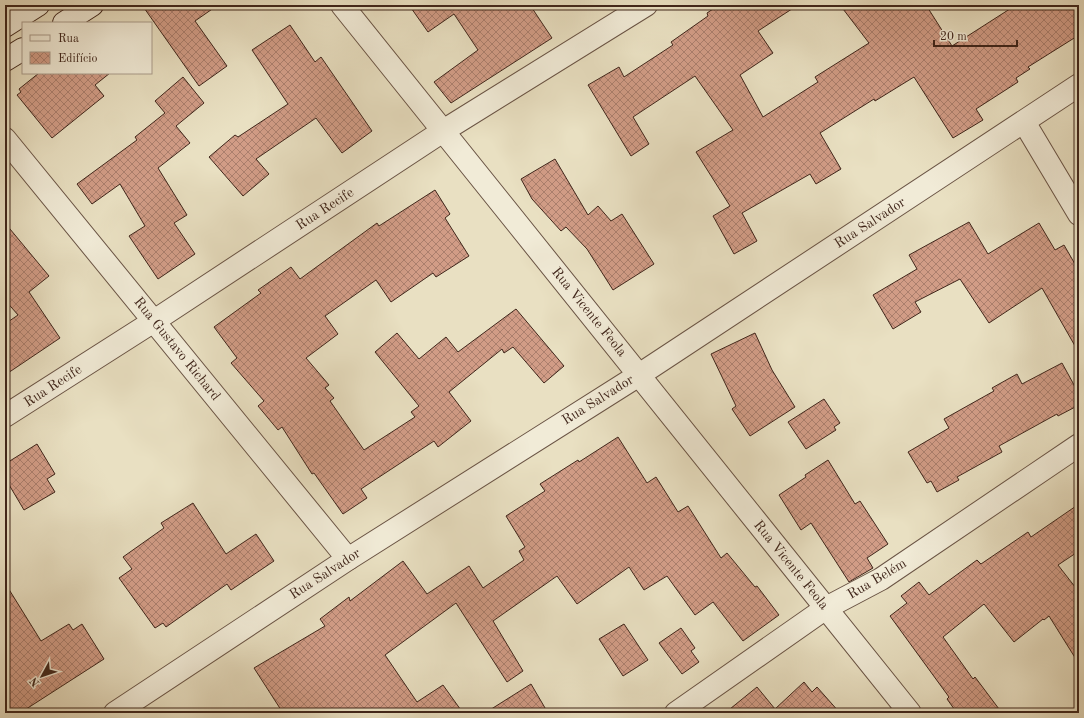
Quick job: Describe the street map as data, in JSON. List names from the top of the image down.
{
  "streets": {
    "street": [
      "Rua Recife",
      "Rua Salvador",
      "Rua Vicente Feola",
      "Rua Gustavo Richard",
      "Rua Belém"
    ]
  },
  "crossings": [
    ["Rua Recife", "Rua Vicente Feola"],
    ["Rua Recife", "Rua Gustavo Richard"],
    ["Rua Salvador", "Rua Vicente Feola"],
    ["Rua Salvador", "Rua Gustavo Richard"],
    ["Rua Vicente Feola", "Rua Belém"]
  ],
  "legend": ["Rua", "Edifício"],
  "scale_bar": "20 m",
  "north": "bottom left"
}
